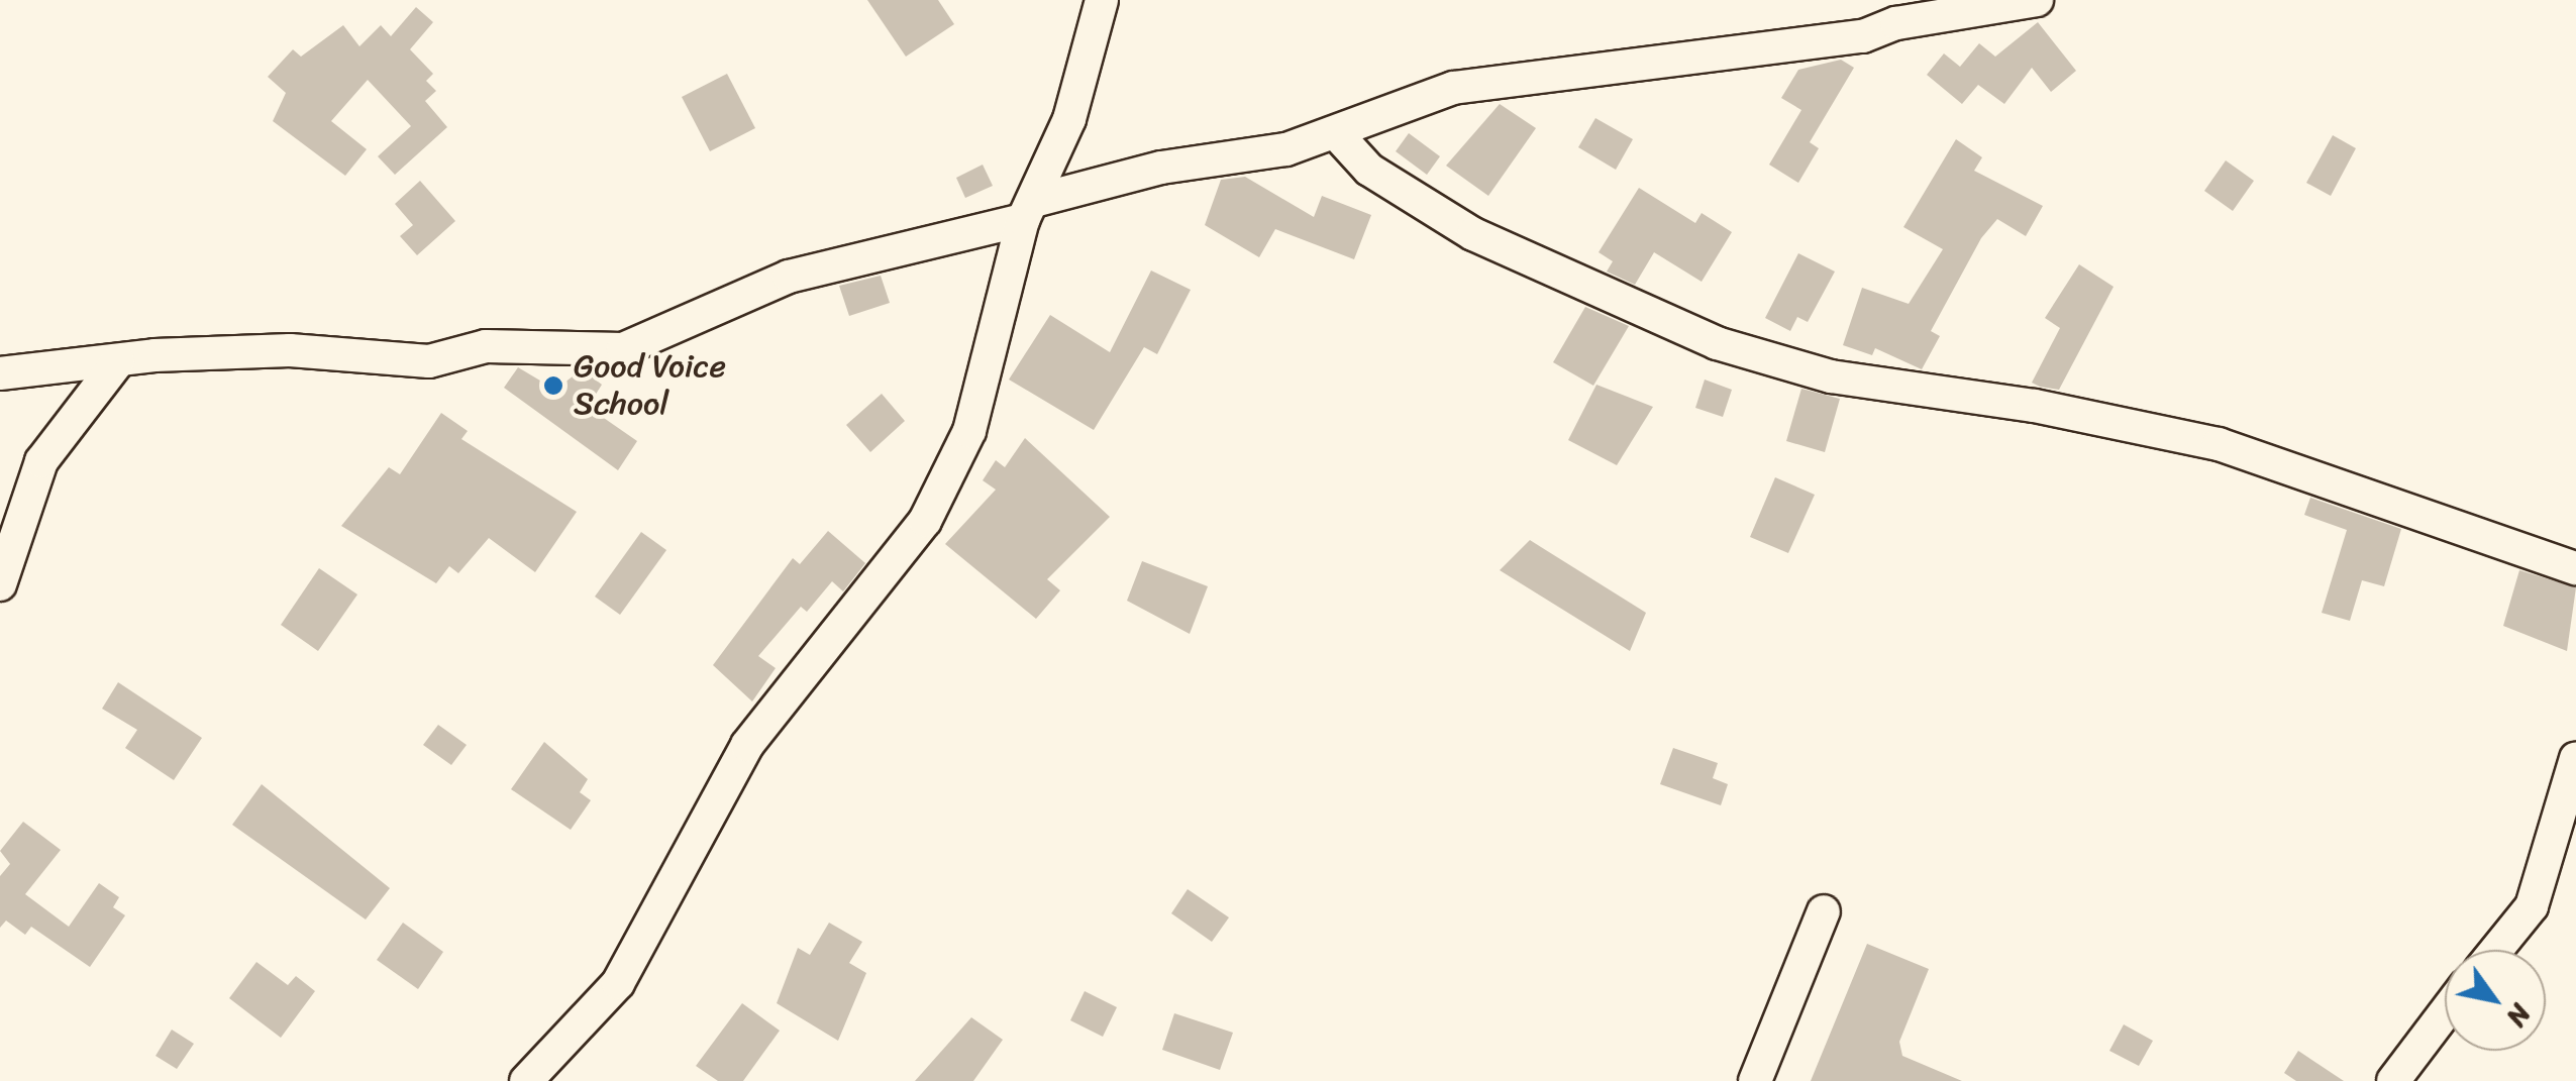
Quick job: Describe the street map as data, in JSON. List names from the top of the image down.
{
  "places": ["Good Voice School"],
  "north": "bottom right"
}
